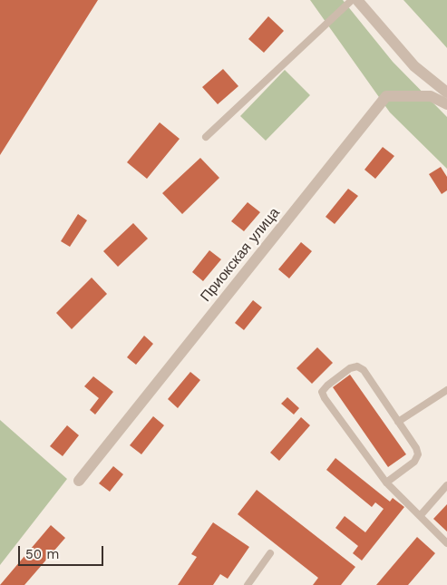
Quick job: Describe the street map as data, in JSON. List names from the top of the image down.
{
  "streets": {
    "street": ["Приокская улица"]
  },
  "scale_bar": "50 m"
}
